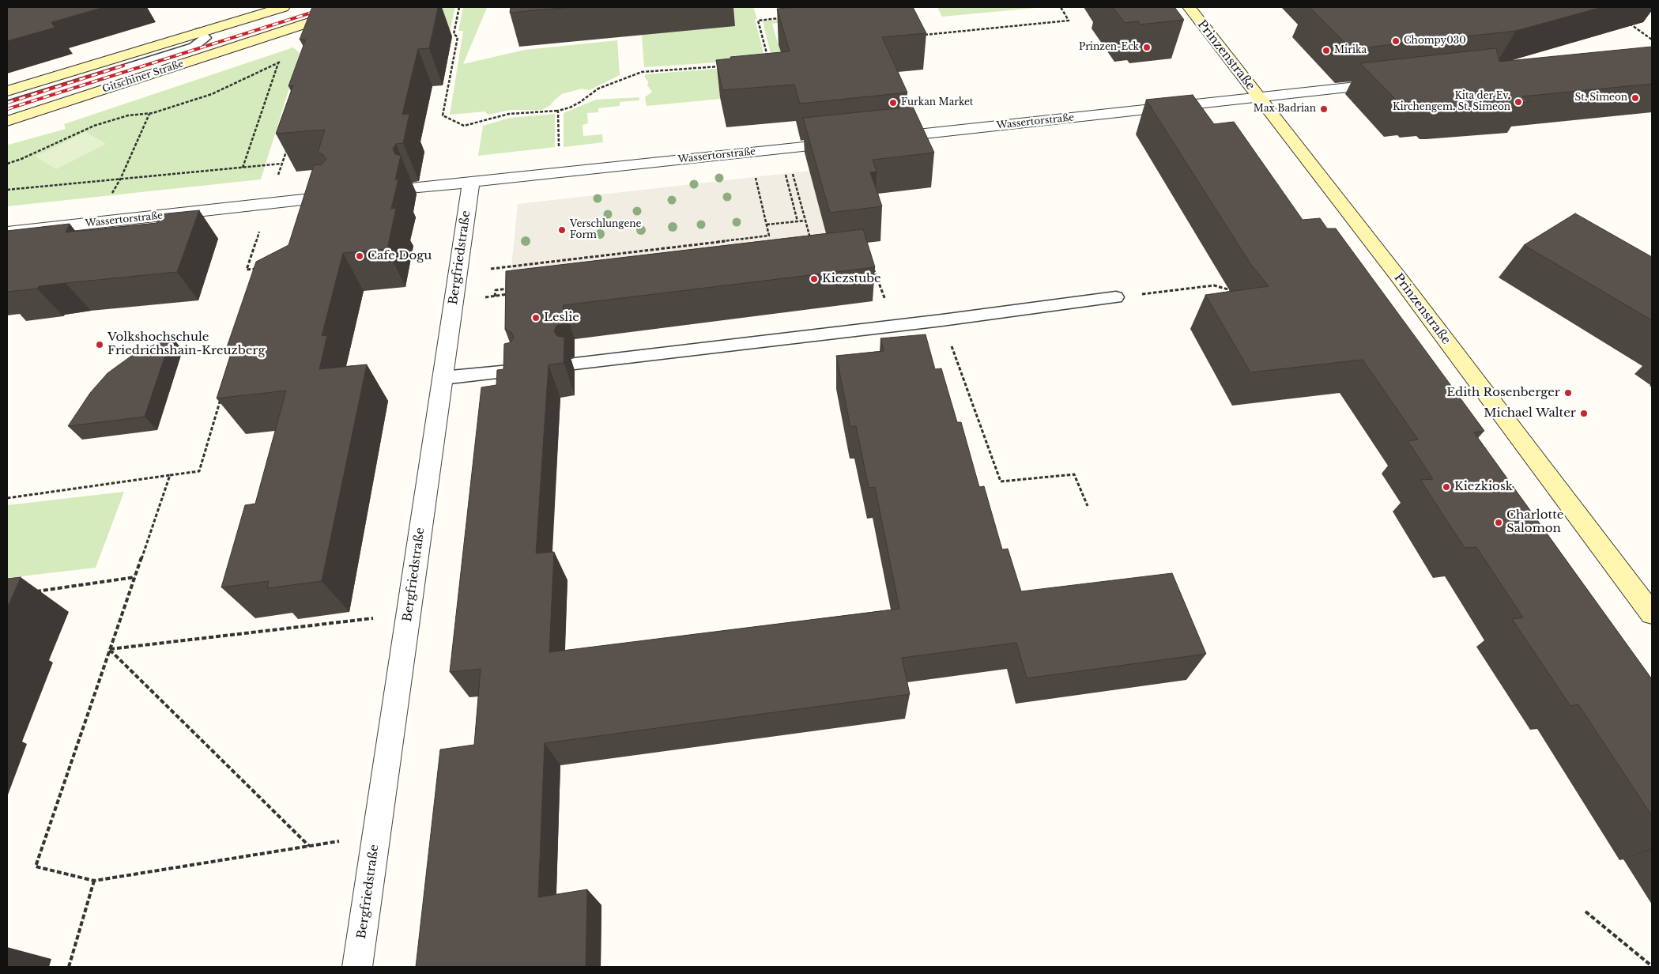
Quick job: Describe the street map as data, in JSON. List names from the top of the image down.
{
  "streets": {
    "main road": ["Prinzenstraße", "Gitschiner Straße"],
    "street": ["Wassertorstraße", "Bergfriedstraße"]
  },
  "crossings": [
    ["Prinzenstraße", "Wassertorstraße"],
    ["Wassertorstraße", "Bergfriedstraße"]
  ],
  "places": [
    "Chompy030",
    "Prinzen-Eck",
    "Mirika",
    "St. Simeon",
    "Kita der Ev. Kirchengem. St. Simeon",
    "Furkan Market",
    "Max Badrian",
    "Verschlungene Form",
    "Cafe Dogu",
    "Kiezstube",
    "Leslie",
    "Volkshochschule Friedrichshain-Kreuzberg",
    "Edith Rosenberger",
    "Michael Walter",
    "Kiezkiosk",
    "Charlotte Salomon"
  ]
}
